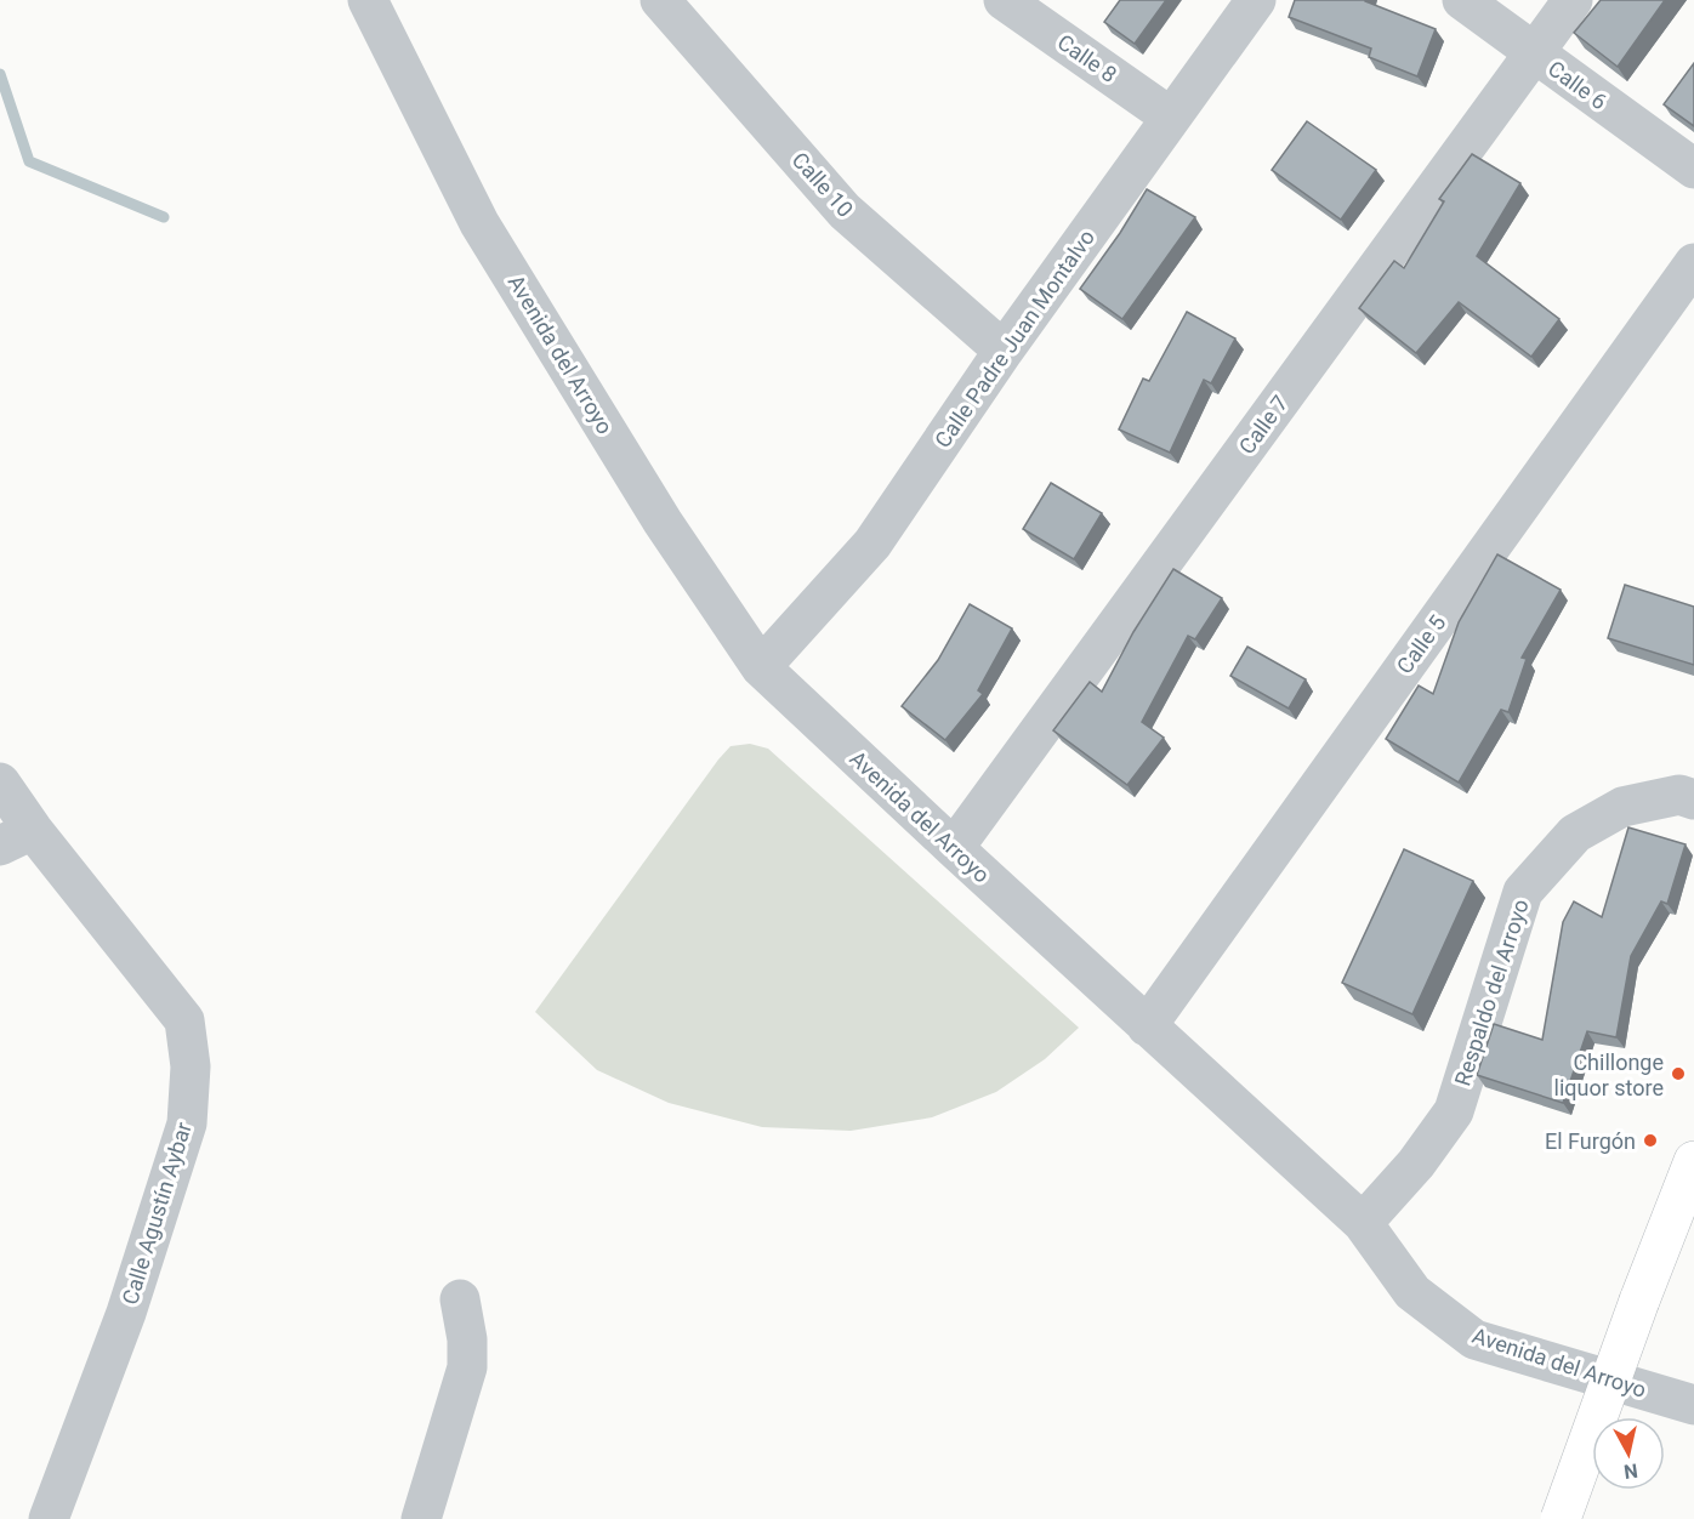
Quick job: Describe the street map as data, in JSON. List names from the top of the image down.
{
  "streets": {
    "street": [
      "Calle 8",
      "Calle 6",
      "Calle 10",
      "Calle Padre Juan Montalvo",
      "Avenida del Arroyo",
      "Calle 7",
      "Calle 5",
      "Respaldo del Arroyo",
      "Calle Agustín Aybar"
    ]
  },
  "crossings": [
    ["Calle 8", "Calle Padre Juan Montalvo"],
    ["Calle 6", "Calle 7"],
    ["Calle 10", "Calle Padre Juan Montalvo"],
    ["Calle Padre Juan Montalvo", "Avenida del Arroyo"],
    ["Avenida del Arroyo", "Calle 7"],
    ["Avenida del Arroyo", "Calle 5"],
    ["Avenida del Arroyo", "Respaldo del Arroyo"]
  ],
  "places": ["Chillonge liquor store", "El Furgón"],
  "north": "bottom"
}
